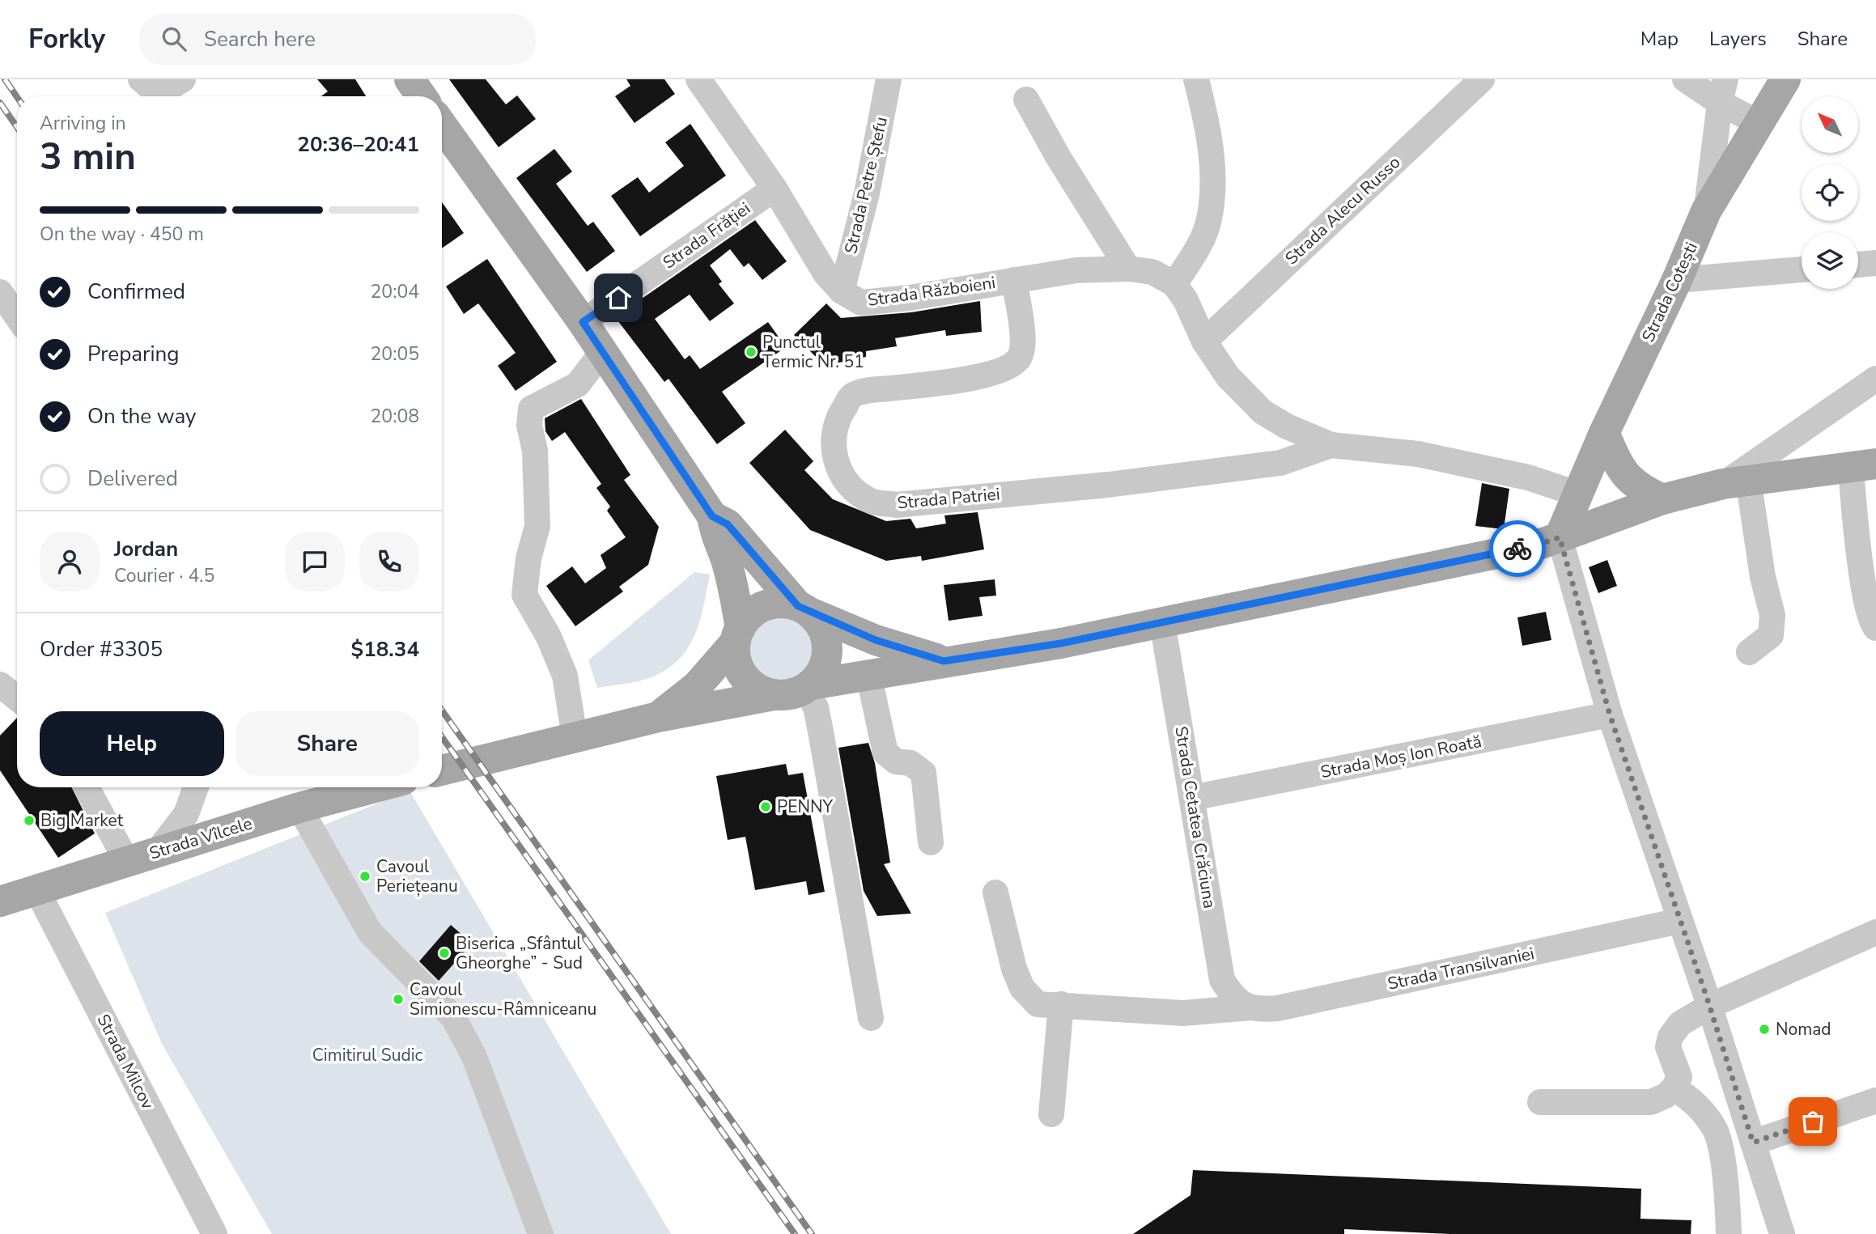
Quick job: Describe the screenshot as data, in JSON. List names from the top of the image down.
{
  "streets": {
    "main road": ["Strada Cotești", "Strada Vîlcele"],
    "street": [
      "Strada Petre Ștefu",
      "Strada Alecu Russo",
      "Strada Frăției",
      "Strada Războieni",
      "Strada Patriei",
      "Strada Moș Ion Roată",
      "Strada Cetatea Crăciuna",
      "Strada Transilvaniei",
      "Strada Milcov"
    ]
  },
  "crossings": [
    ["Strada Petre Ștefu", "Strada Războieni"],
    ["Strada Frăției", "Strada Războieni"],
    ["Strada Războieni", "Strada Patriei"],
    ["Strada Moș Ion Roată", "Strada Cetatea Crăciuna"],
    ["Strada Cetatea Crăciuna", "Strada Transilvaniei"],
    ["Strada Vîlcele", "Strada Milcov"]
  ],
  "parks": ["Cimitirul Sudic"],
  "places": [
    "Punctul Termic Nr. 51",
    "PENNY",
    "Big Market",
    "Cavoul Periețeanu",
    "Biserica „Sfântul Gheorghe” - Sud",
    "Cavoul Simionescu-Râmniceanu",
    "Nomad"
  ],
  "north": "top left",
  "page": {
    "header": "Forkly",
    "search": "Search here",
    "nav": ["Map", "Layers", "Share"],
    "heading": ["3 min", "Arriving in", "20:36–20:41"],
    "panel": [
      "Jordan",
      "Courier · 4.5",
      "Order #3305",
      "$18.34"
    ],
    "bar": "On the way · 450 m",
    "list": [
      ["Confirmed", "20:04"],
      ["Preparing", "20:05"],
      ["On the way", "20:08"],
      "Delivered"
    ],
    "buttons": ["Help", "Share"]
  }
}
